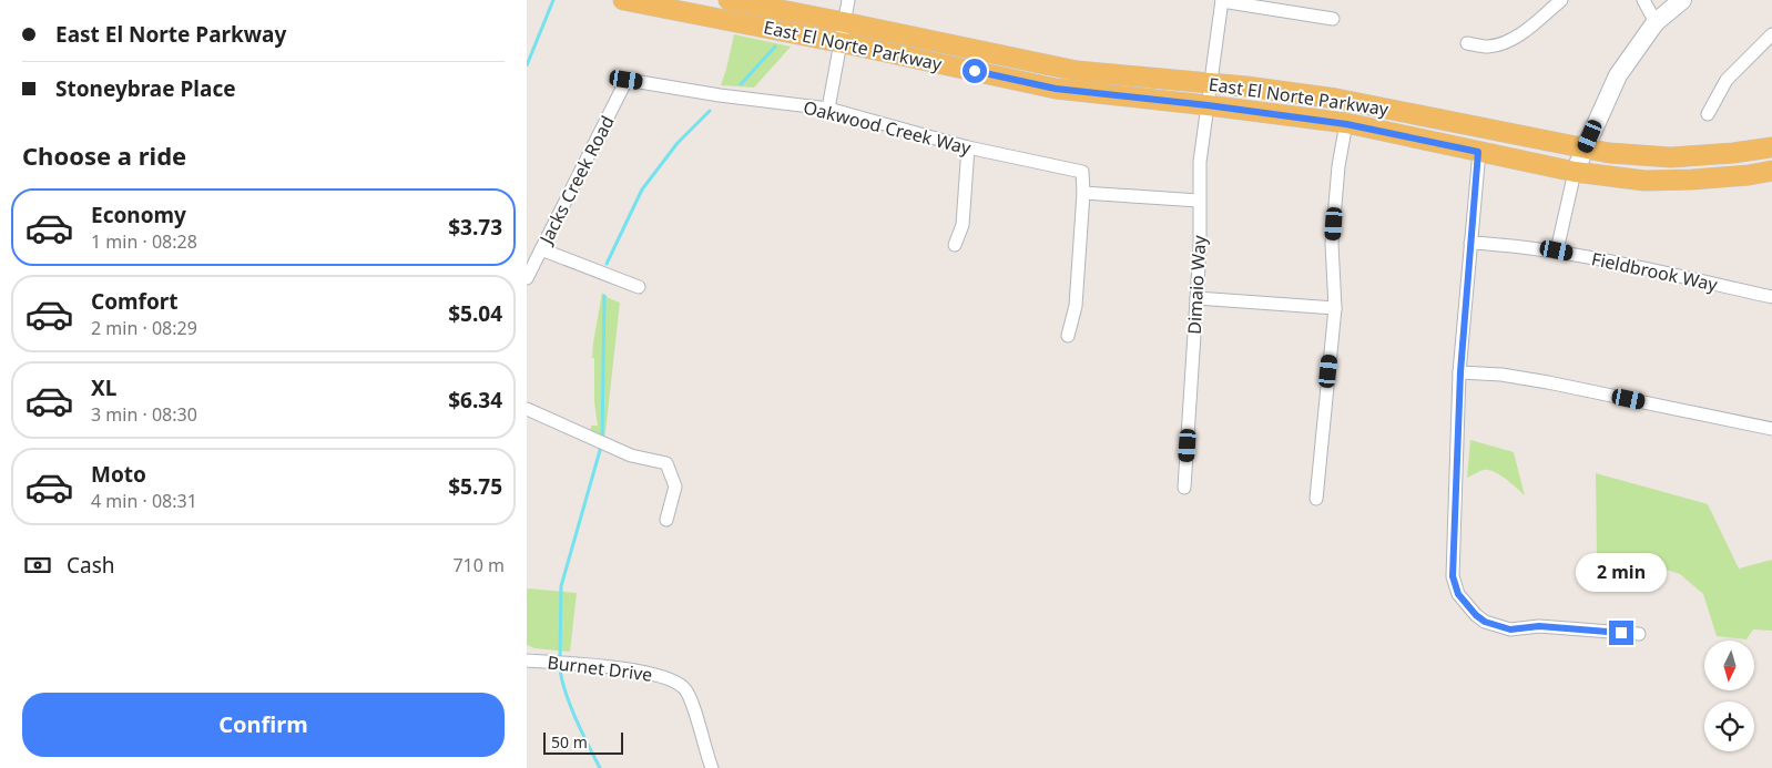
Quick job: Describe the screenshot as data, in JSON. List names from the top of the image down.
{
  "streets": {
    "main road": ["East El Norte Parkway"],
    "street": [
      "Oakwood Creek Way",
      "Jacks Creek Road",
      "Fieldbrook Way",
      "Dimaio Way",
      "Burnet Drive"
    ]
  },
  "crossings": [
    ["East El Norte Parkway", "Dimaio Way"],
    ["Oakwood Creek Way", "Jacks Creek Road"]
  ],
  "scale_bar": "50 m",
  "north": "bottom",
  "page": {
    "banner": ["East El Norte Parkway", "Stoneybrae Place"],
    "heading": "Choose a ride",
    "list": [
      {
        "name": "Economy",
        "note": "1 min · 08:28",
        "value": "$3.73"
      },
      {
        "name": "Comfort",
        "note": "2 min · 08:29",
        "value": "$5.04"
      },
      {
        "name": "XL",
        "note": "3 min · 08:30",
        "value": "$6.34"
      },
      {
        "name": "Moto",
        "note": "4 min · 08:31",
        "value": "$5.75"
      }
    ],
    "pay": ["Cash", "710 m"],
    "bubble": "2 min",
    "buttons": "Confirm",
    "scale": "50 m"
  }
}
